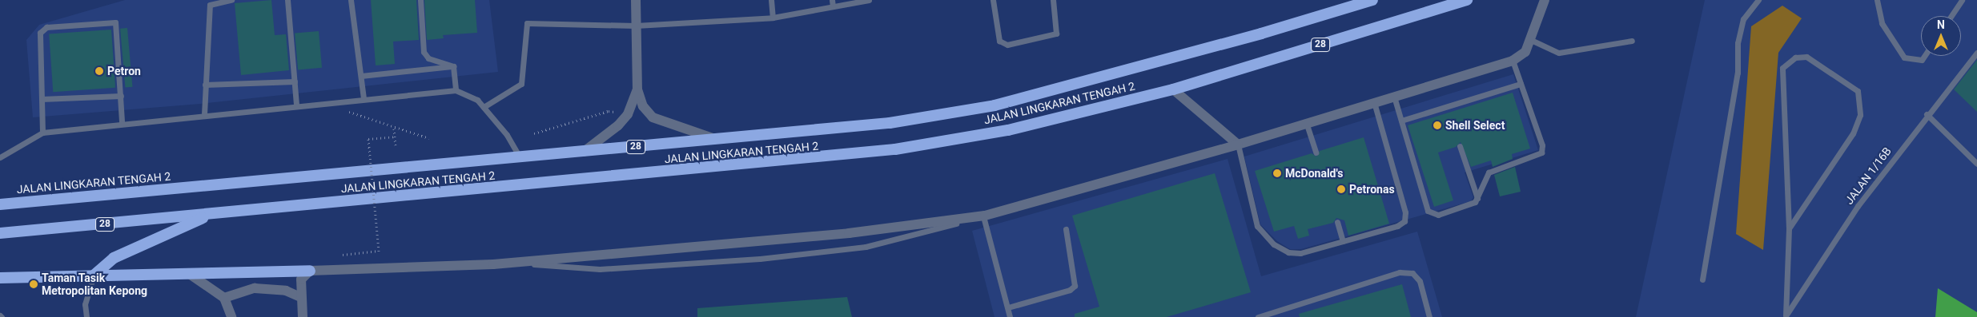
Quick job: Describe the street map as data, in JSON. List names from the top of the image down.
{
  "streets": {
    "highway": ["28", "JALAN LINGKARAN TENGAH 2"],
    "lane": ["JALAN 1/16B"]
  },
  "places": [
    "Petron",
    "Shell Select",
    "McDonald's",
    "Petronas",
    "Taman Tasik Metropolitan Kepong"
  ],
  "north": "top"
}
